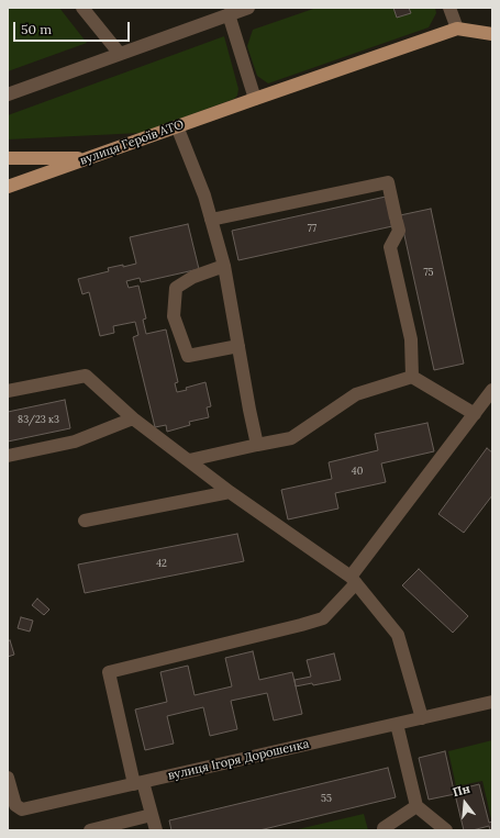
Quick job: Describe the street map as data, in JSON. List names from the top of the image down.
{
  "streets": {
    "main road": ["вулиця Героїв АТО"],
    "street": ["вулиця Ігоря Дорошенка"]
  },
  "house_numbers": [
    "77",
    "75",
    "83/23 к3",
    "40",
    "42",
    "55"
  ],
  "scale_bar": "50 m",
  "north": "top"
}
